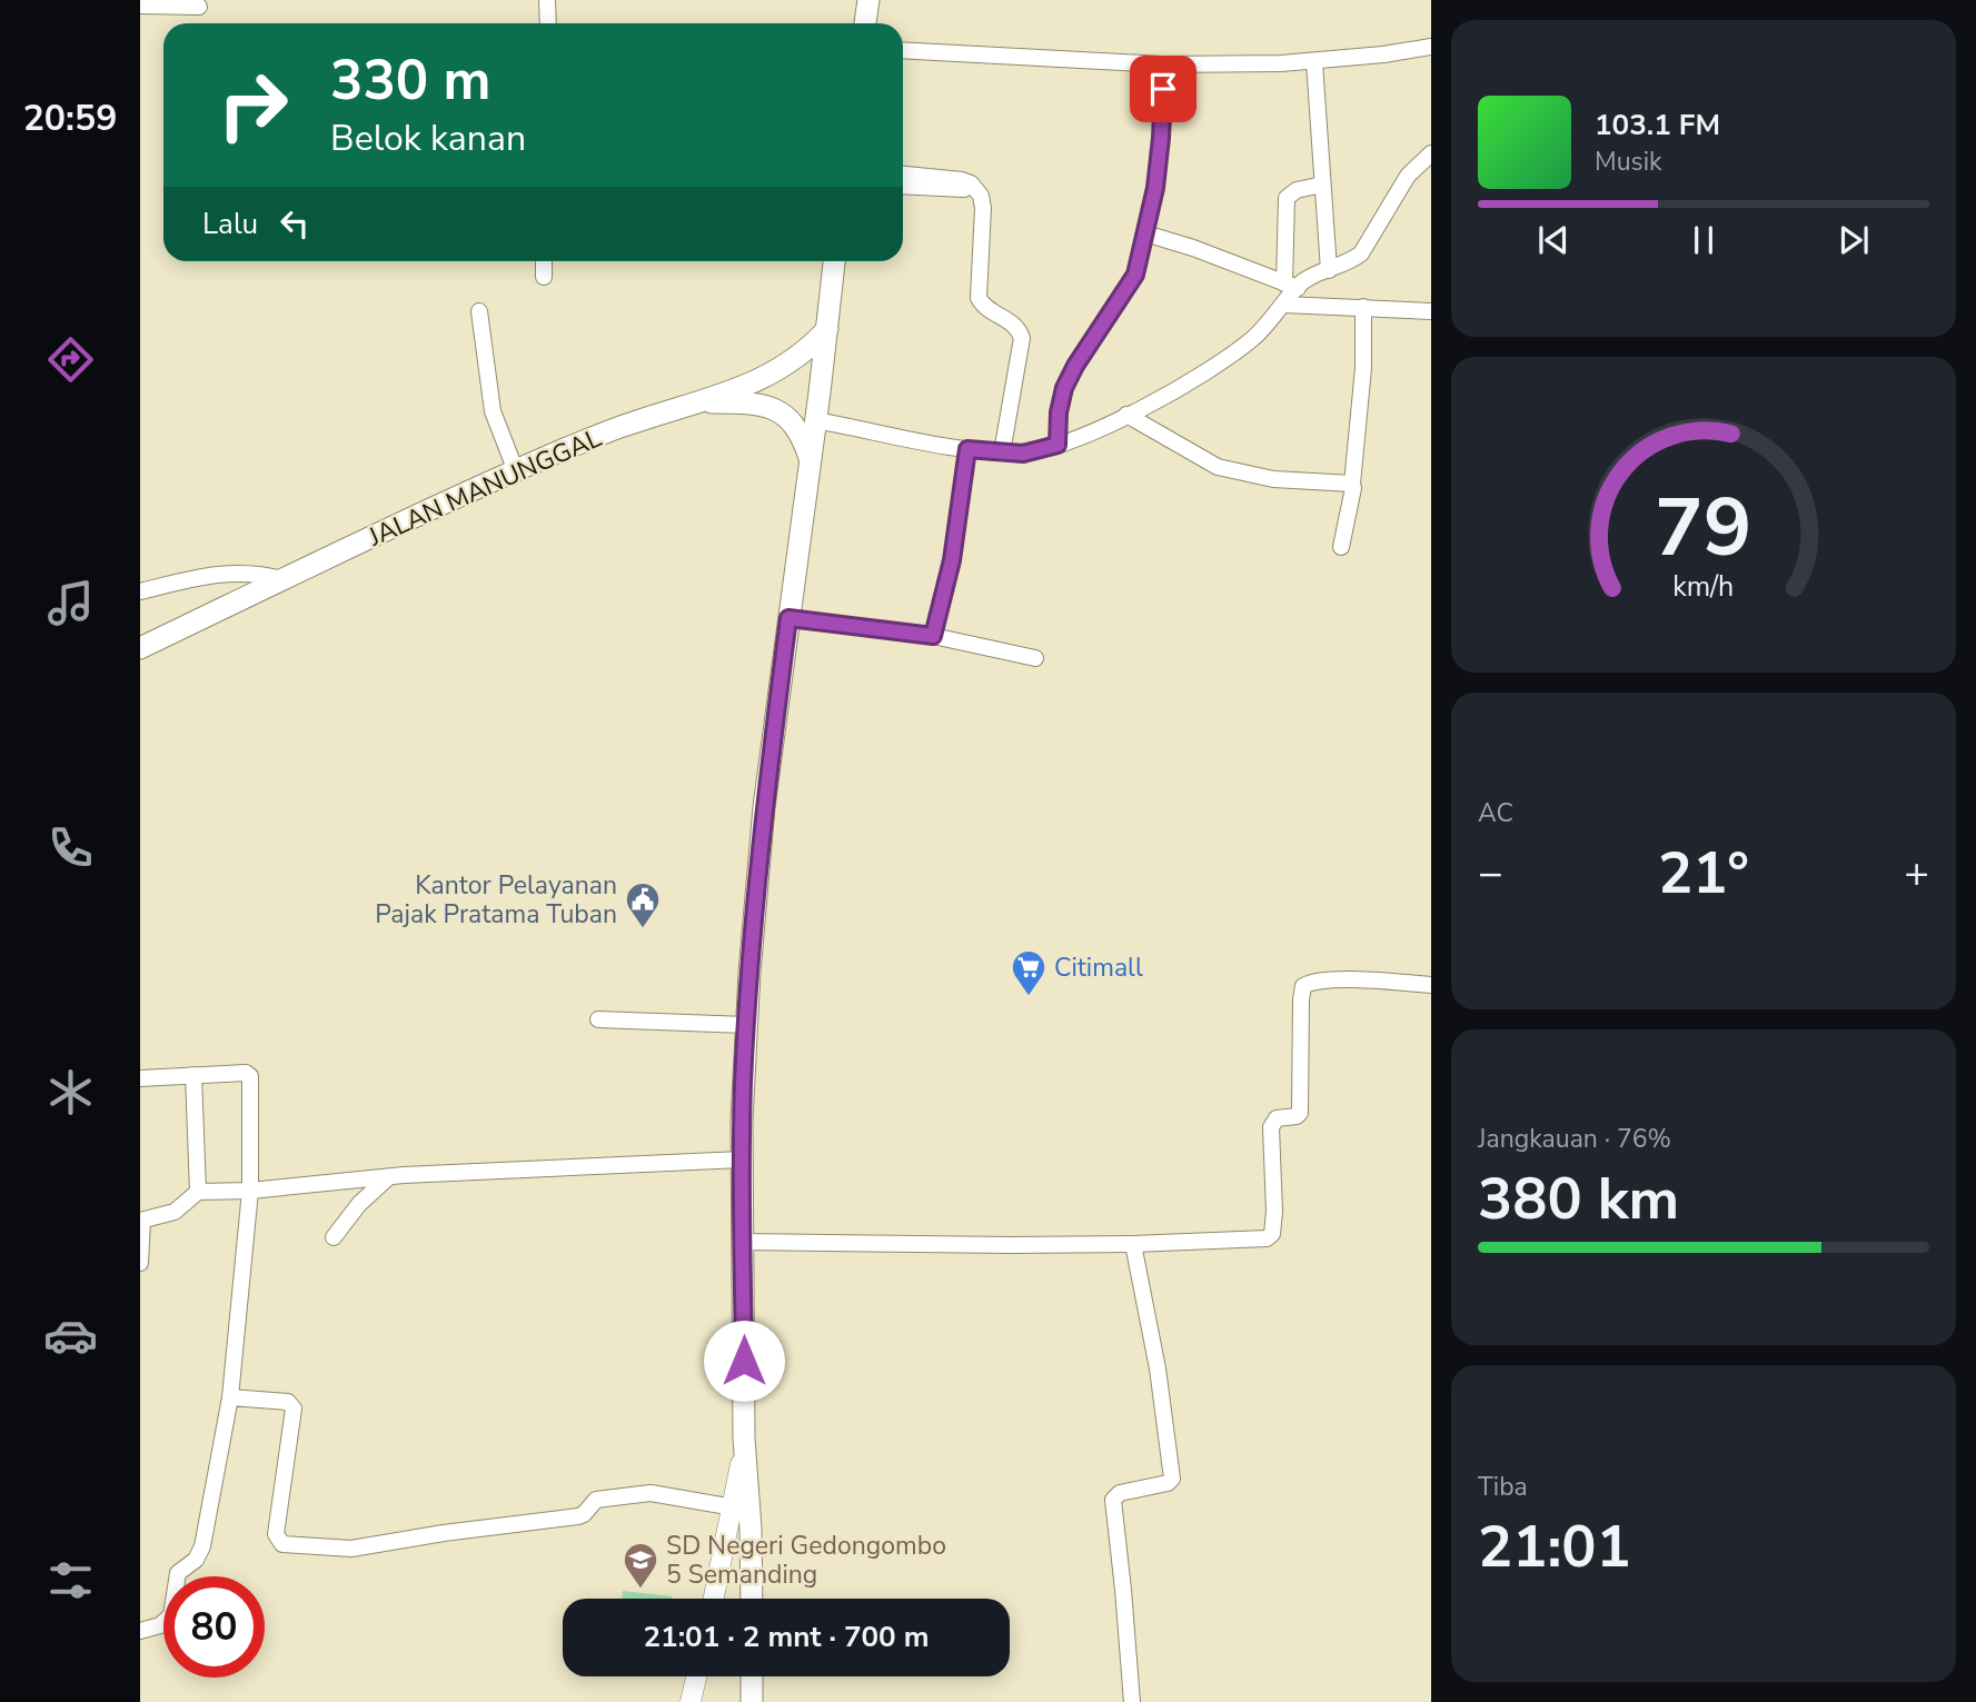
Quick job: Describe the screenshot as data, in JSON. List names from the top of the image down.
{
  "streets": {
    "highway": ["JALAN MANUNGGAL"]
  },
  "places": {
    "public building": ["Kantor Pelayanan Pajak Pratama Tuban"],
    "supermarket": ["Citimall"],
    "school or university": ["SD Negeri Gedongombo 5 Semanding"]
  },
  "page": {
    "tabs": "20:59",
    "turn": ["330 m", "Belok kanan"],
    "song": ["103.1 FM", "Musik"],
    "then": "Lalu",
    "tile": [
      "AC",
      ["Jangkauan · 76%", "380 km"],
      ["Tiba", "21:01"]
    ],
    "heat": ["−", "21°", "+"],
    "limit": "80",
    "trip": "21:01 · 2 mnt · 700 m",
    "gauge": ["79", "km/h"]
  }
}
